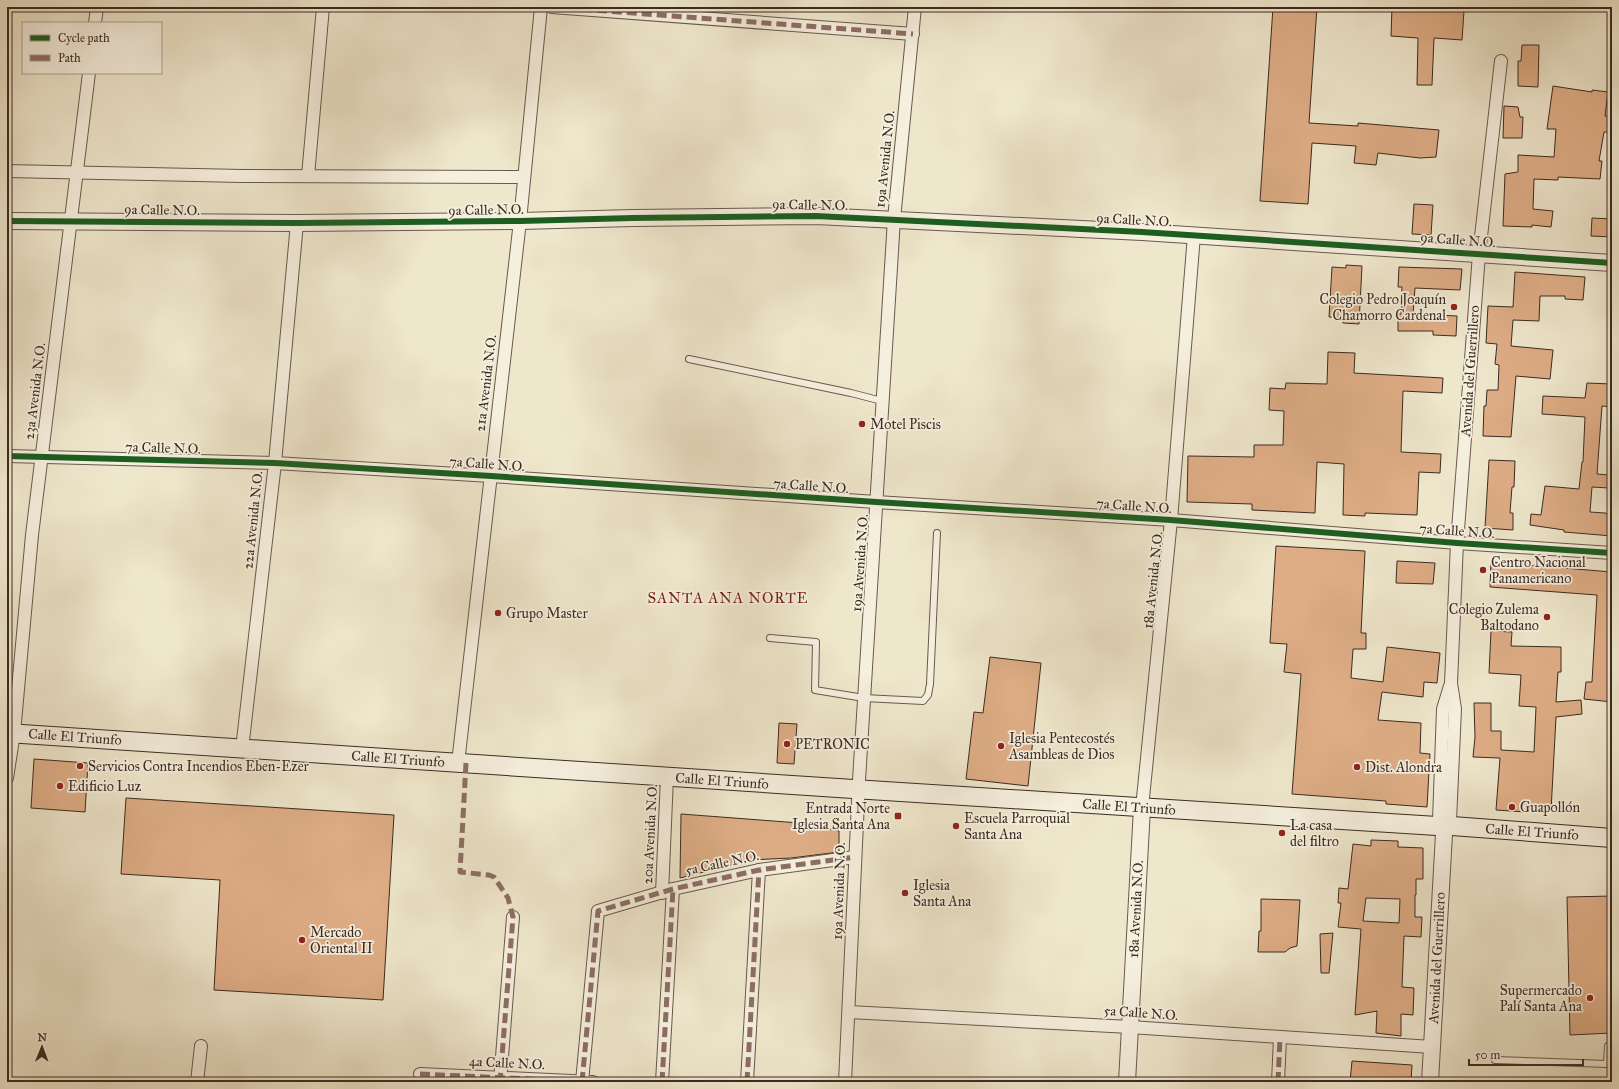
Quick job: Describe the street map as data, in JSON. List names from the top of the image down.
{
  "streets": {
    "main road": ["Calle El Triunfo"],
    "street": [
      "19a Avenida N.O.",
      "9a Calle N.O.",
      "Avenida del Guerrillero",
      "21a Avenida N.O.",
      "23a Avenida N.O.",
      "7a Calle N.O.",
      "22a Avenida N.O.",
      "18a Avenida N.O.",
      "20a Avenida N.O.",
      "5a Calle N.O.",
      "4a Calle N.O."
    ]
  },
  "crossings": [
    ["19a Avenida N.O.", "9a Calle N.O."],
    ["19a Avenida N.O.", "7a Calle N.O."],
    ["19a Avenida N.O.", "Calle El Triunfo"],
    ["19a Avenida N.O.", "5a Calle N.O."],
    ["9a Calle N.O.", "Avenida del Guerrillero"],
    ["9a Calle N.O.", "21a Avenida N.O."],
    ["9a Calle N.O.", "23a Avenida N.O."],
    ["9a Calle N.O.", "22a Avenida N.O."],
    ["9a Calle N.O.", "18a Avenida N.O."],
    ["Avenida del Guerrillero", "7a Calle N.O."],
    ["Avenida del Guerrillero", "Calle El Triunfo"],
    ["Avenida del Guerrillero", "5a Calle N.O."],
    ["21a Avenida N.O.", "7a Calle N.O."],
    ["21a Avenida N.O.", "Calle El Triunfo"],
    ["23a Avenida N.O.", "7a Calle N.O."],
    ["23a Avenida N.O.", "Calle El Triunfo"],
    ["7a Calle N.O.", "22a Avenida N.O."],
    ["7a Calle N.O.", "18a Avenida N.O."],
    ["22a Avenida N.O.", "Calle El Triunfo"],
    ["18a Avenida N.O.", "Calle El Triunfo"],
    ["18a Avenida N.O.", "5a Calle N.O."],
    ["Calle El Triunfo", "20a Avenida N.O."],
    ["20a Avenida N.O.", "5a Calle N.O."],
    ["5a Calle N.O.", "4a Calle N.O."]
  ],
  "districts": ["SANTA ANA NORTE"],
  "places": {
    "other": [
      "Colegio Pedro Joaquín Chamorro Cardenal",
      "Motel Piscis",
      "Centro Nacional Panamericano",
      "Grupo Master",
      "Colegio Zulema Baltodano",
      "PETRONIC",
      "Iglesia Pentecostés Asambleas de Dios",
      "Servicios Contra Incendios Eben-Ezer",
      "Dist. Alondra",
      "Edificio Luz",
      "Guapollón",
      "Escuela Parroquial Santa Ana",
      "La casa del filtro",
      "Iglesia Santa Ana",
      "Mercado Oriental II",
      "Supermercado Palí Santa Ana"
    ],
    "transit": ["Entrada Norte Iglesia Santa Ana"]
  },
  "legend": ["Cycle path", "Path"],
  "scale_bar": "50 m",
  "north": "top"
}
